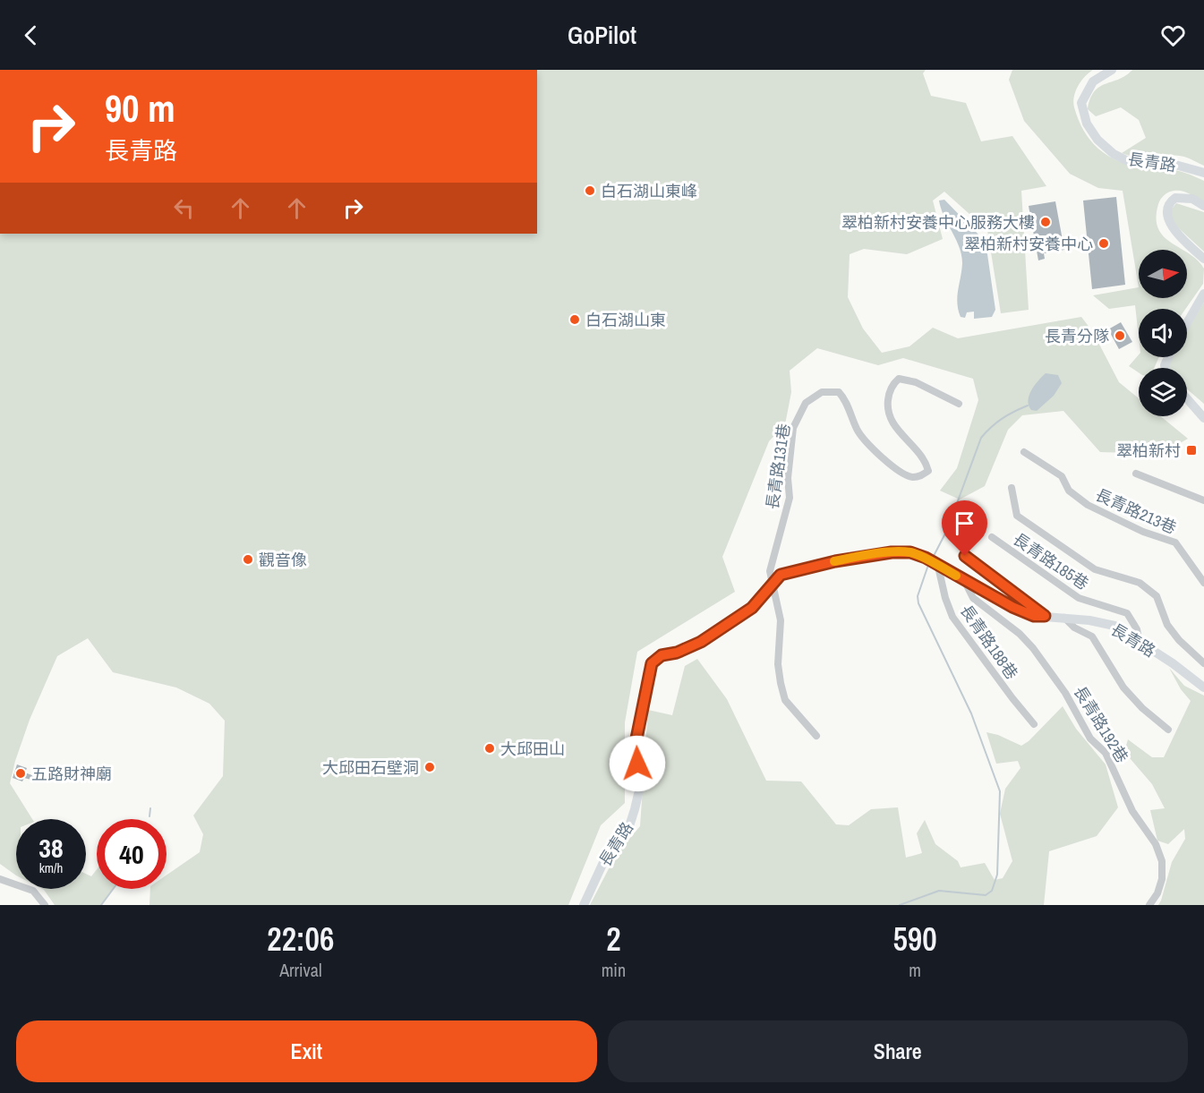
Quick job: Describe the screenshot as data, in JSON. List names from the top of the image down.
{
  "streets": {
    "street": [
      "長青路",
      "長青路131巷",
      "長青路213巷",
      "長青路185巷",
      "長青路188巷",
      "長青路192巷"
    ]
  },
  "crossings": [
    ["長青路", "長青路131巷"],
    ["長青路", "長青路185巷"],
    ["長青路", "長青路188巷"],
    ["長青路", "長青路192巷"]
  ],
  "places": {
    "other": [
      "白石湖山東峰",
      "翠柏新村安養中心服務大樓",
      "翠柏新村安養中心",
      "白石湖山東",
      "長青分隊",
      "觀音像",
      "大邱田山",
      "大邱田石壁洞",
      "五路財神廟"
    ],
    "transit": ["翠柏新村"]
  },
  "north": "right",
  "page": {
    "header": "GoPilot",
    "turn": ["90 m", "長青路"],
    "speed": "38 km/h",
    "limit": "40",
    "eta": [
      "22:06",
      "Arrival",
      "2",
      "min",
      "590",
      "m"
    ],
    "buttons": ["Exit", "Share"]
  }
}
